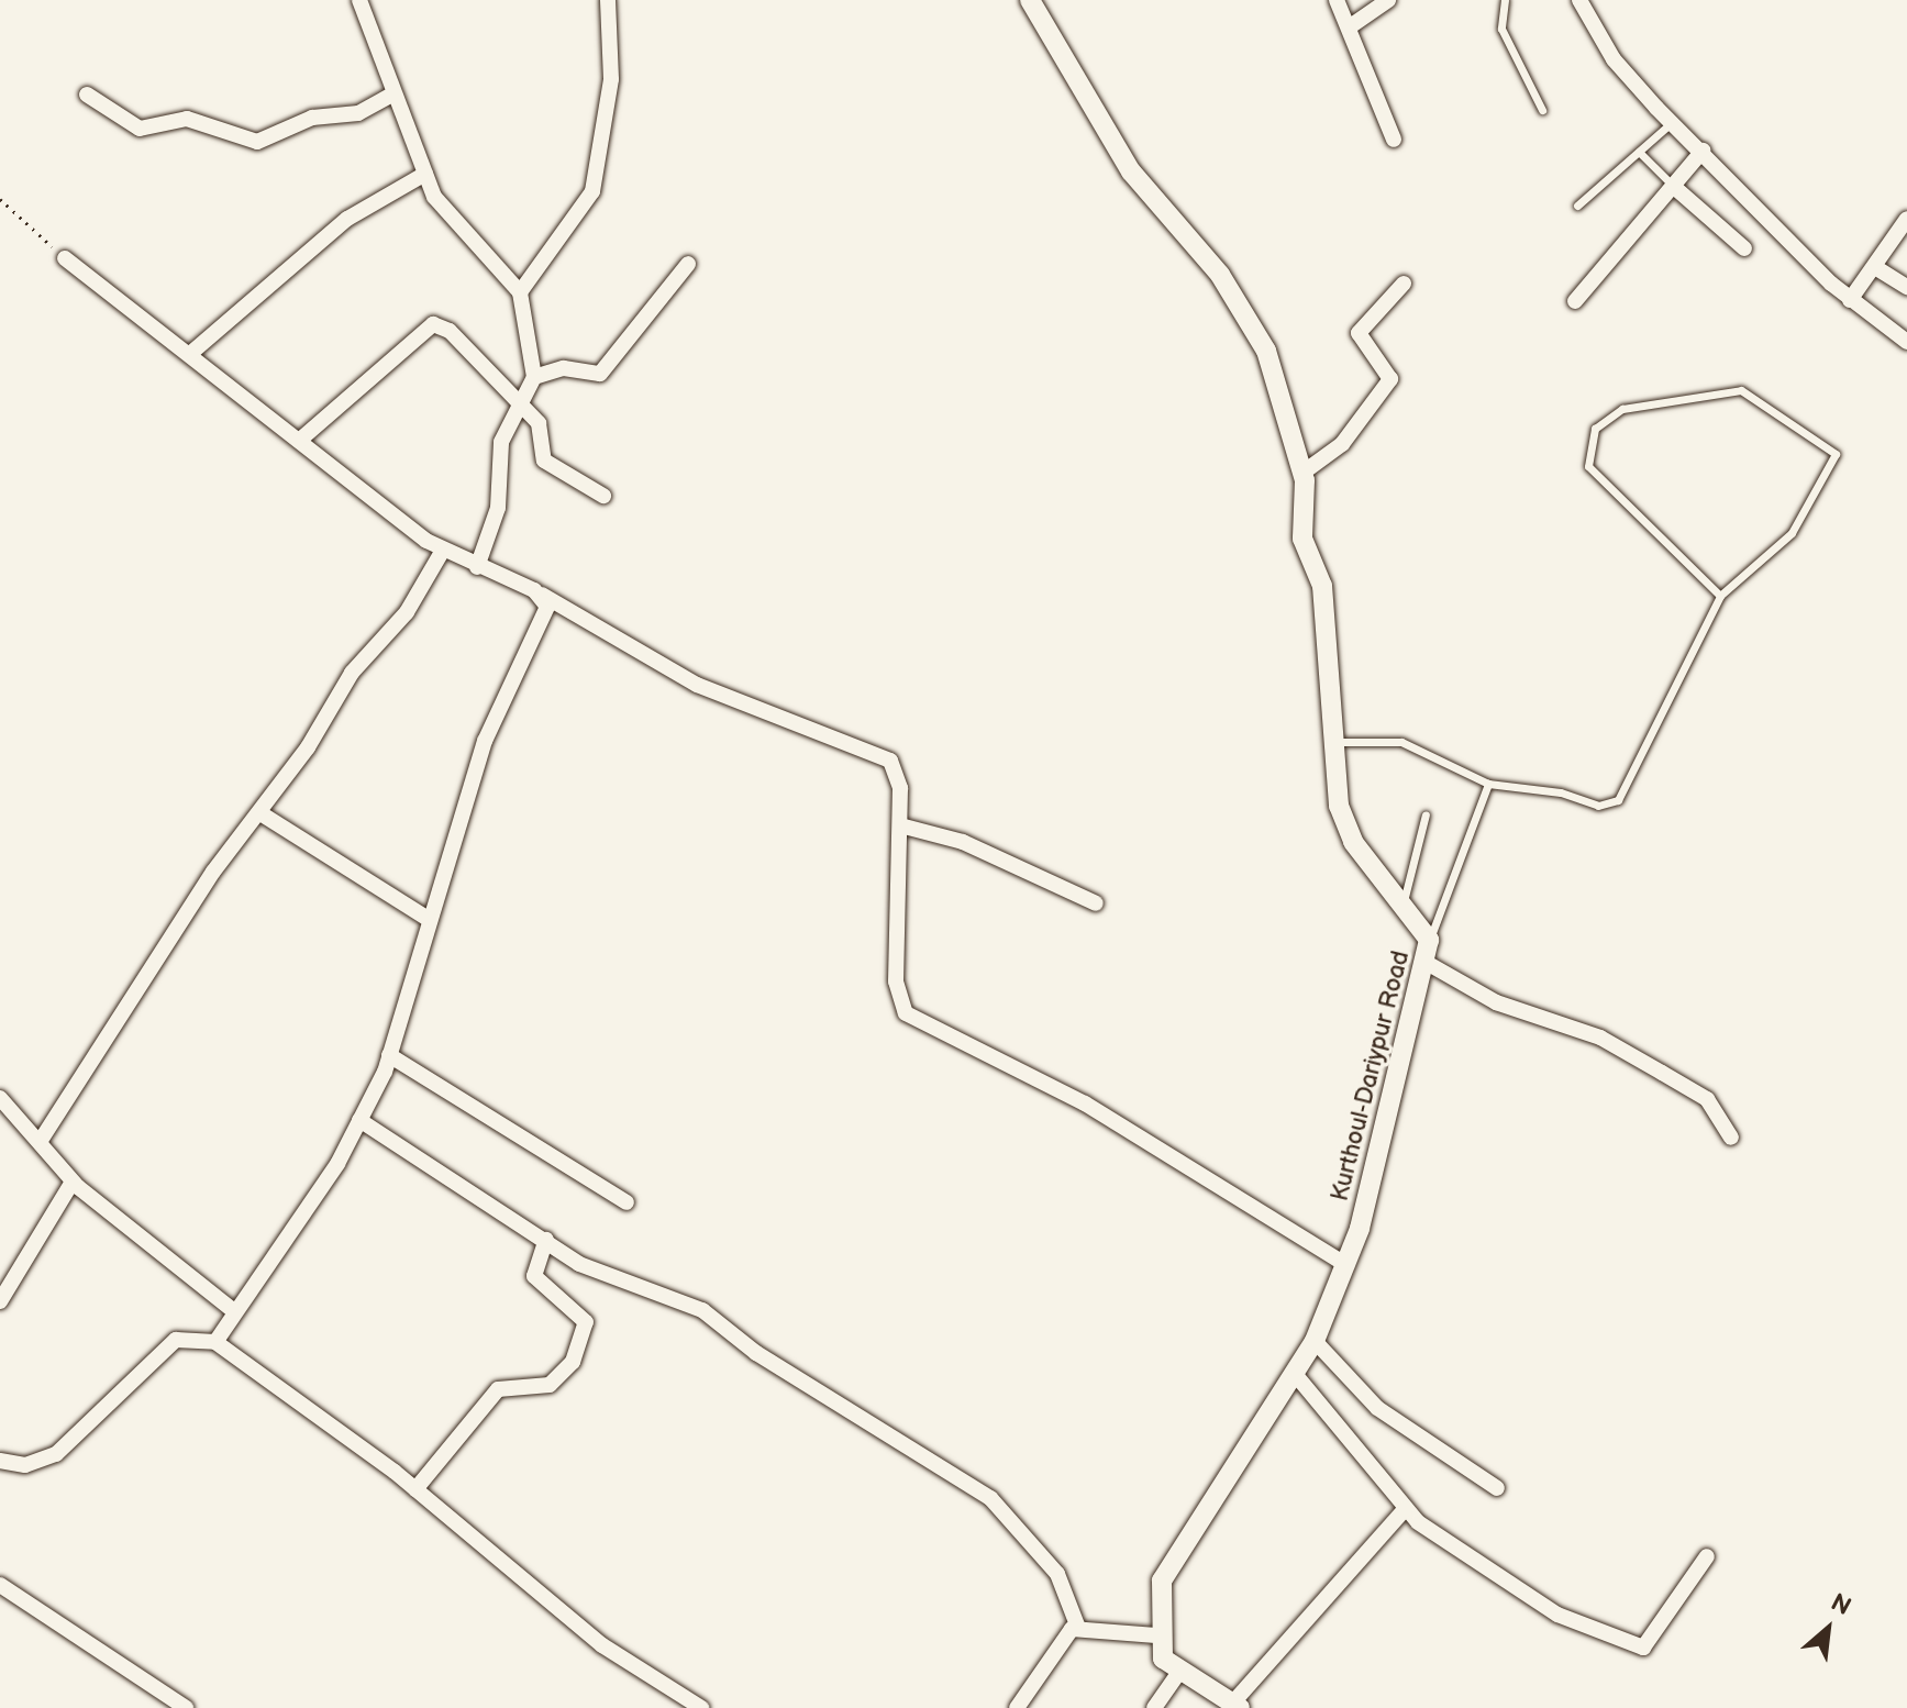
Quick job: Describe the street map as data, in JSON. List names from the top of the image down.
{
  "streets": {
    "street": ["Kurthoul-Dariypur Road"]
  },
  "north": "top right"
}
